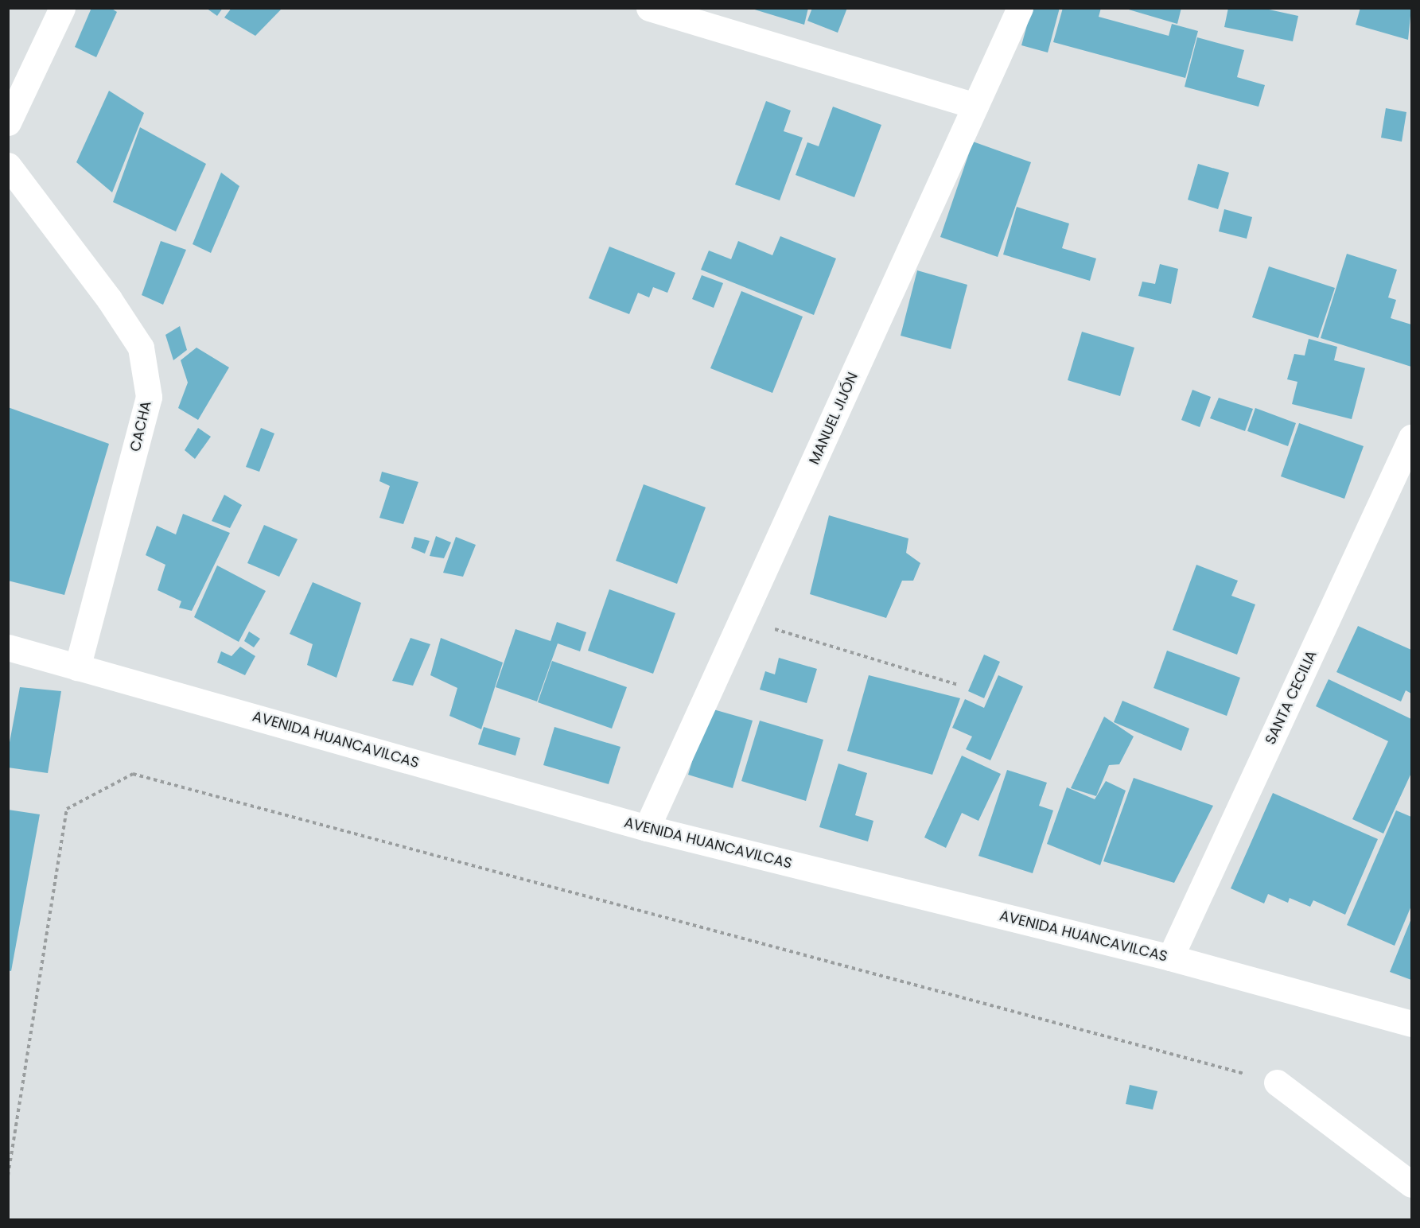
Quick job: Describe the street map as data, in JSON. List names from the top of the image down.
{
  "streets": {
    "street": [
      "MANUEL JIJÓN",
      "CACHA",
      "SANTA CECILIA",
      "AVENIDA HUANCAVILCAS"
    ]
  },
  "crossings": [
    ["MANUEL JIJÓN", "AVENIDA HUANCAVILCAS"],
    ["CACHA", "AVENIDA HUANCAVILCAS"],
    ["SANTA CECILIA", "AVENIDA HUANCAVILCAS"]
  ]
}
